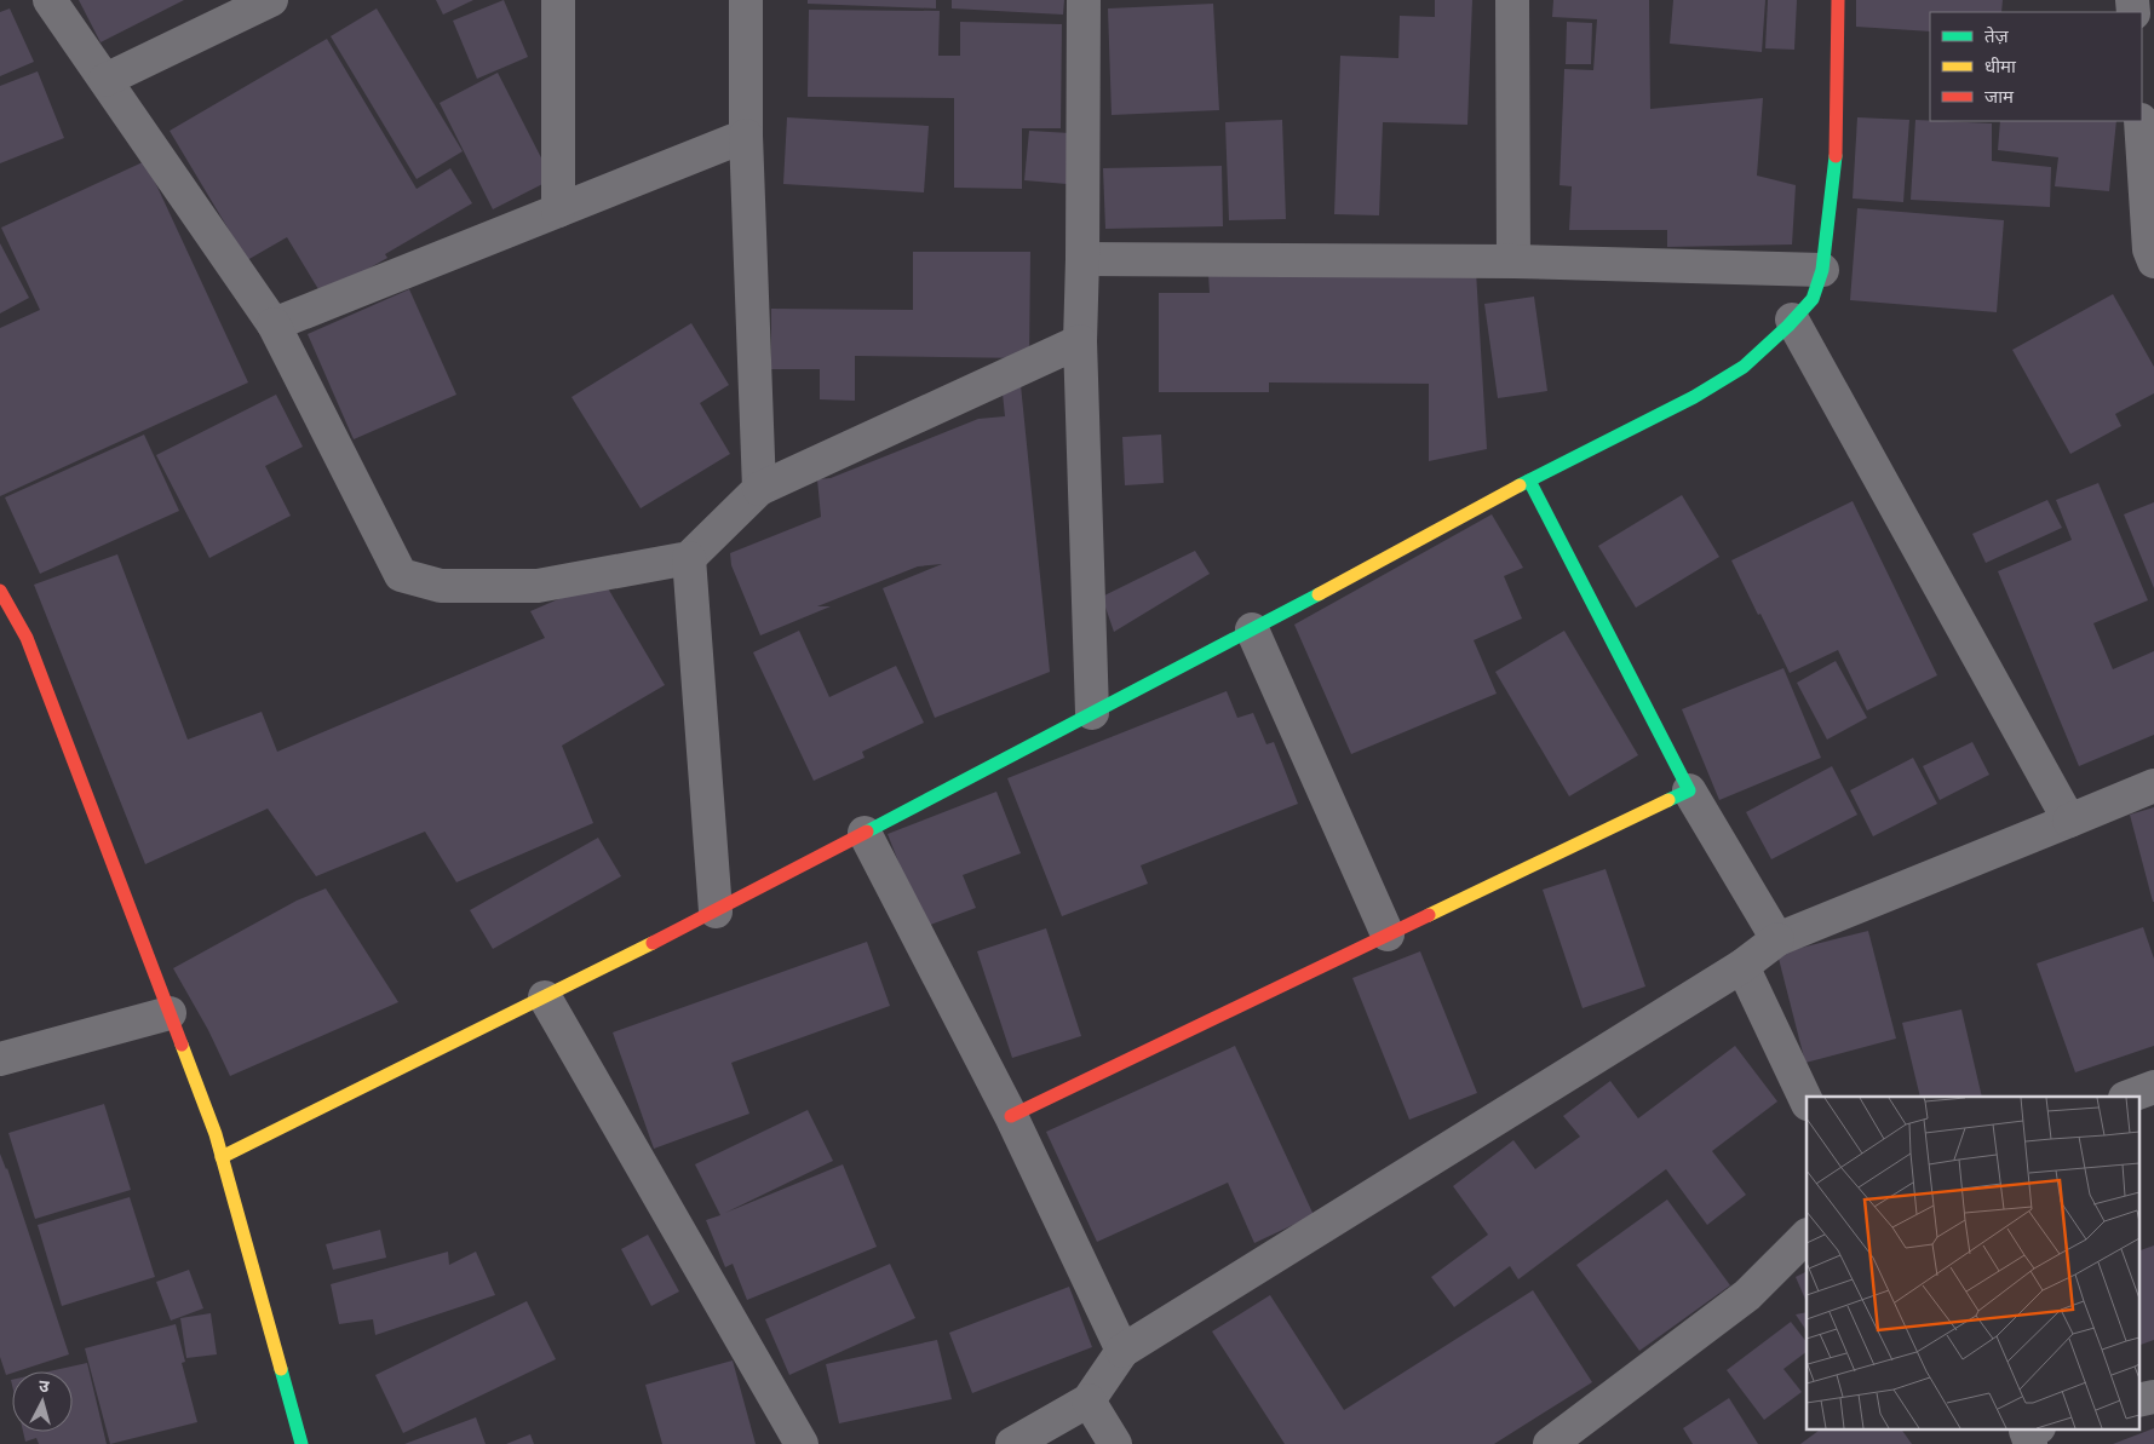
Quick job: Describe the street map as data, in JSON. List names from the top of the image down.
{
  "legend": ["तेज़", "धीमा", "जाम"],
  "north": "top"
}
